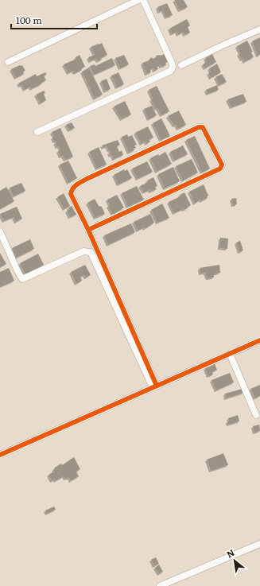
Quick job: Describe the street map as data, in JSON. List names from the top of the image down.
{
  "scale_bar": "100 m",
  "north": "top left"
}
